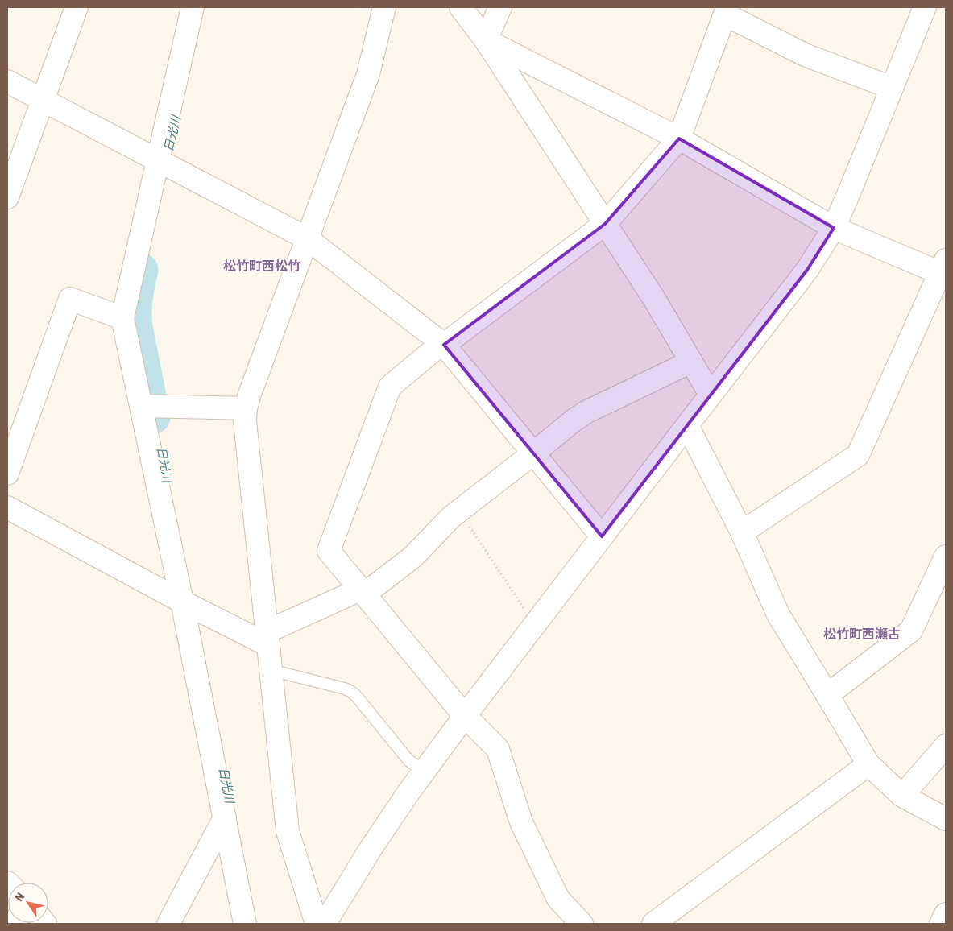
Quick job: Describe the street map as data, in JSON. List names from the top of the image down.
{
  "districts": ["松竹町西松竹", "松竹町西瀬古"],
  "water": ["日光川"],
  "north": "top left"
}
